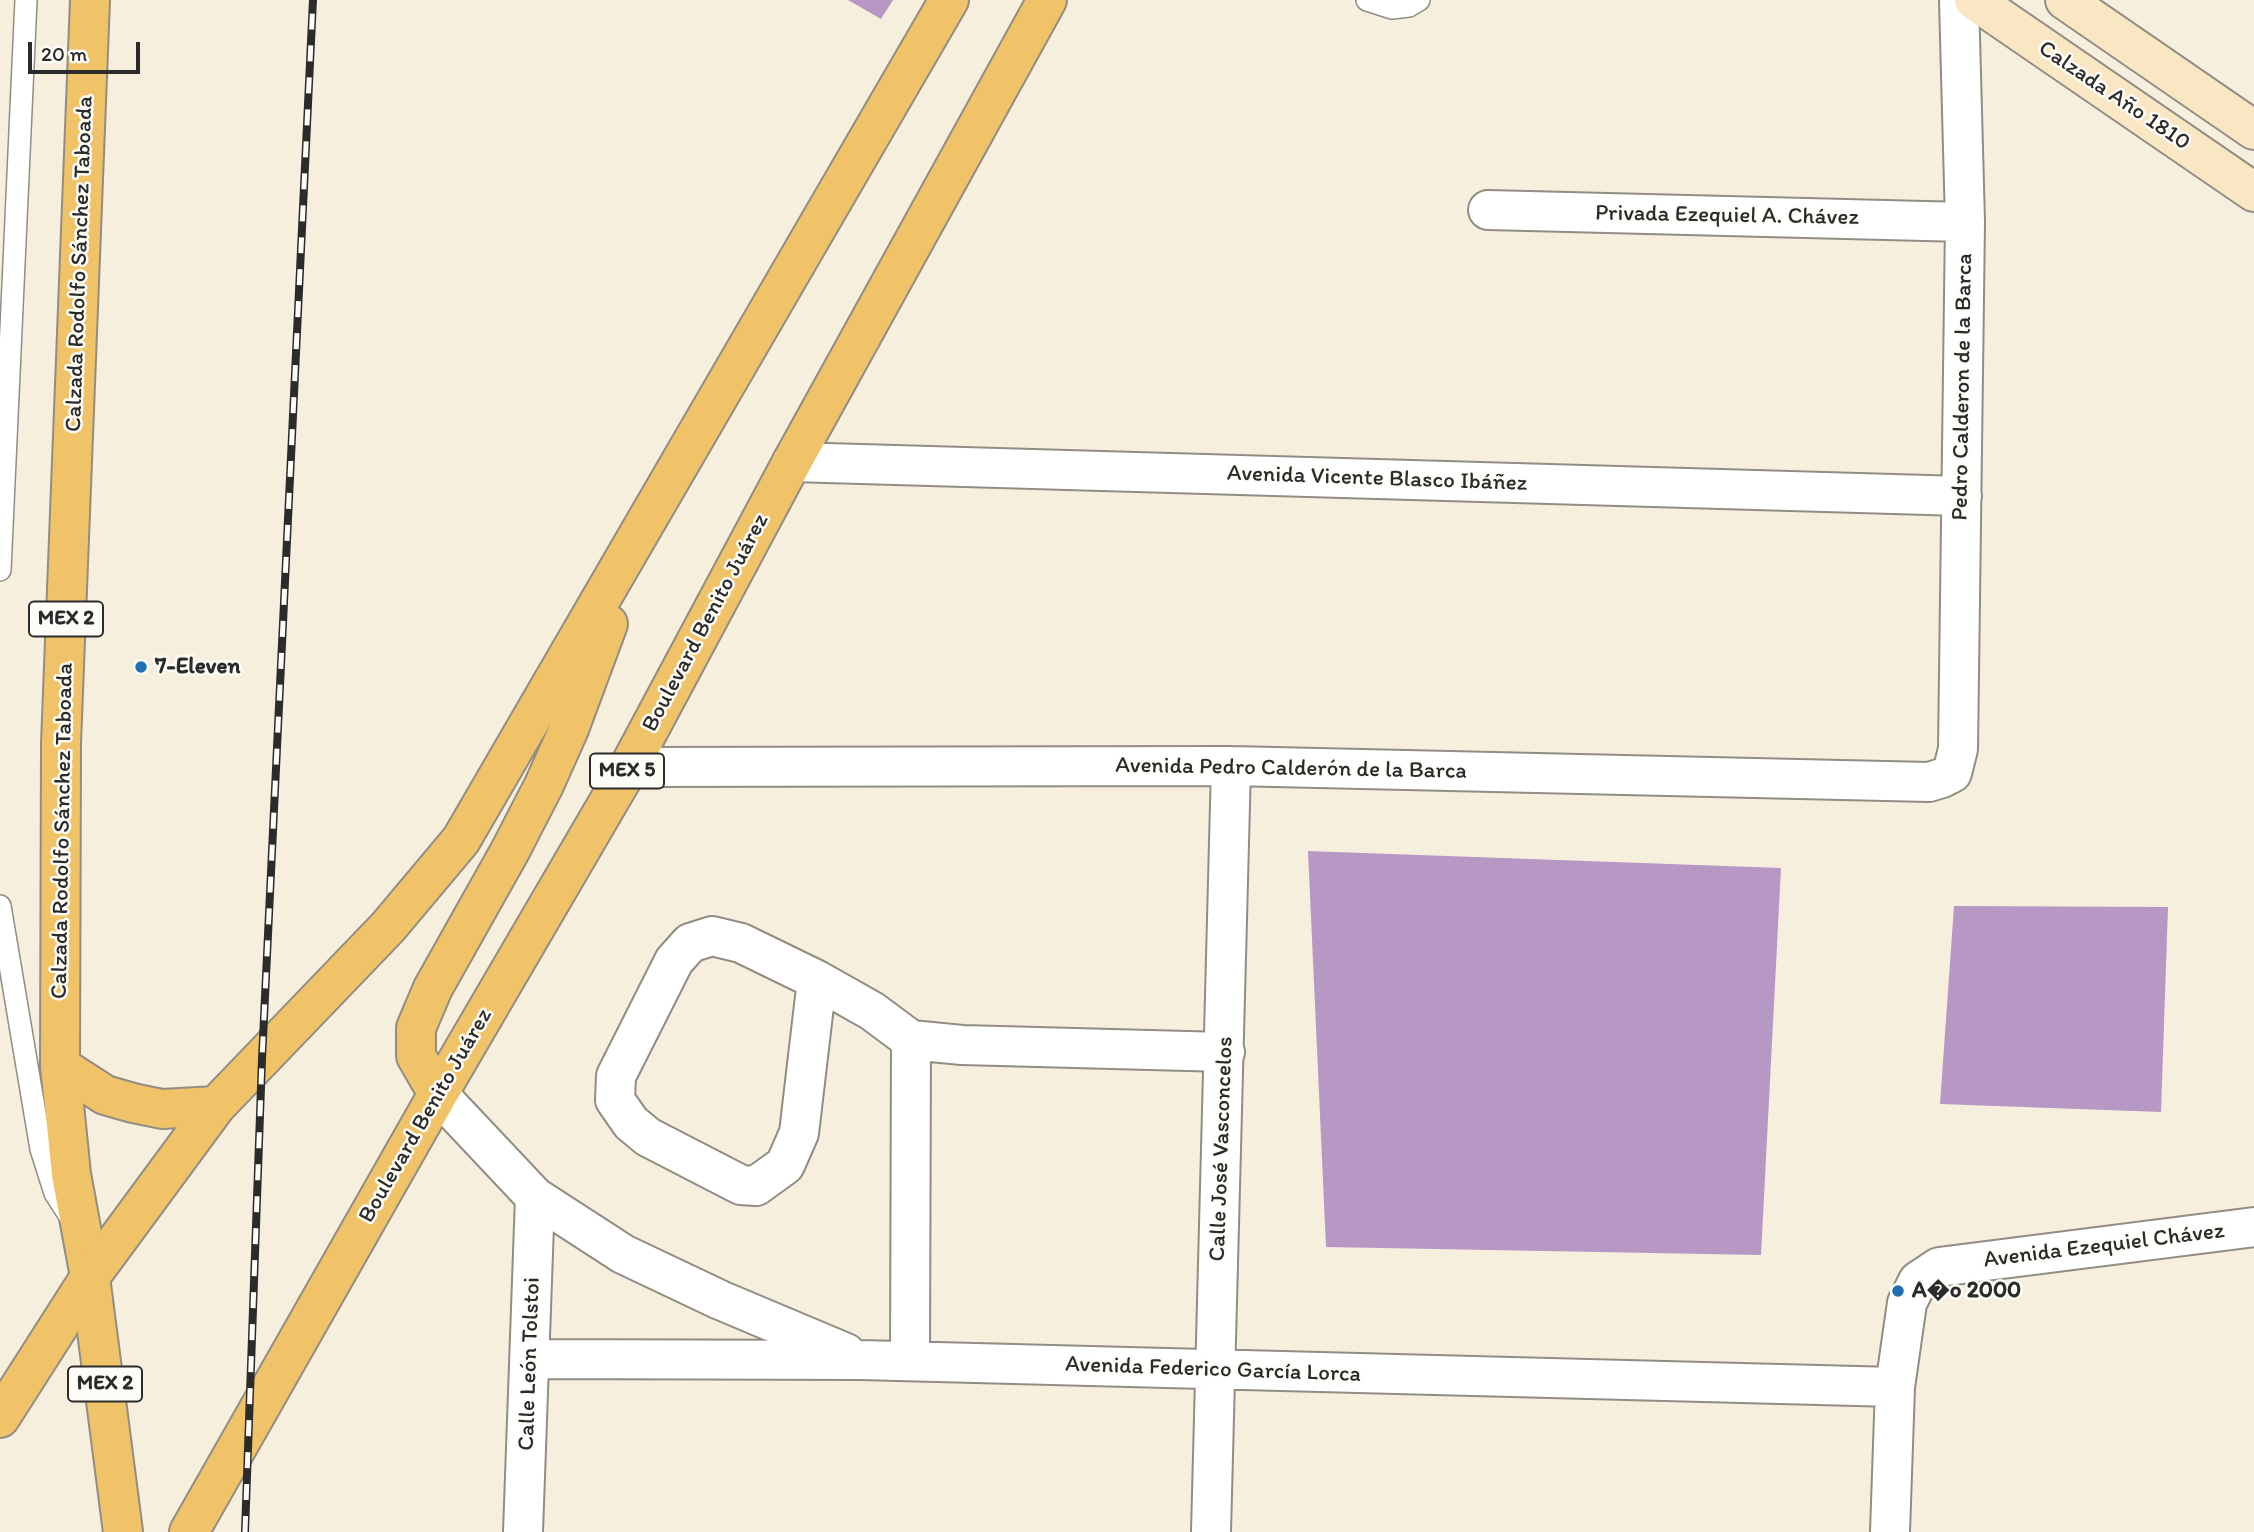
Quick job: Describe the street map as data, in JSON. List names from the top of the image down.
{
  "streets": {
    "main road": [
      "Calzada Rodolfo Sánchez Taboada",
      "MEX 2",
      "Boulevard Benito Juárez",
      "MEX 5"
    ],
    "street": [
      "Calzada Año 1810",
      "Privada Ezequiel A. Chávez",
      "Pedro Calderon de la Barca",
      "Avenida Vicente Blasco Ibáñez",
      "Avenida Pedro Calderón de la Barca",
      "Calle José Vasconcelos",
      "Avenida Ezequiel Chávez",
      "Calle León Tolstoi",
      "Avenida Federico García Lorca"
    ]
  },
  "crossings": [
    ["Privada Ezequiel A. Chávez", "Pedro Calderon de la Barca"],
    ["Pedro Calderon de la Barca", "Avenida Vicente Blasco Ibáñez"],
    ["Pedro Calderon de la Barca", "Avenida Pedro Calderón de la Barca"],
    ["Avenida Vicente Blasco Ibáñez", "Boulevard Benito Juárez"],
    ["Boulevard Benito Juárez", "Avenida Pedro Calderón de la Barca"],
    ["Avenida Pedro Calderón de la Barca", "Calle José Vasconcelos"],
    ["Calle José Vasconcelos", "Avenida Federico García Lorca"],
    ["Avenida Ezequiel Chávez", "Avenida Federico García Lorca"],
    ["Calle León Tolstoi", "Avenida Federico García Lorca"]
  ],
  "places": ["7-Eleven", "A�o 2000"],
  "scale_bar": "20 m"
}
